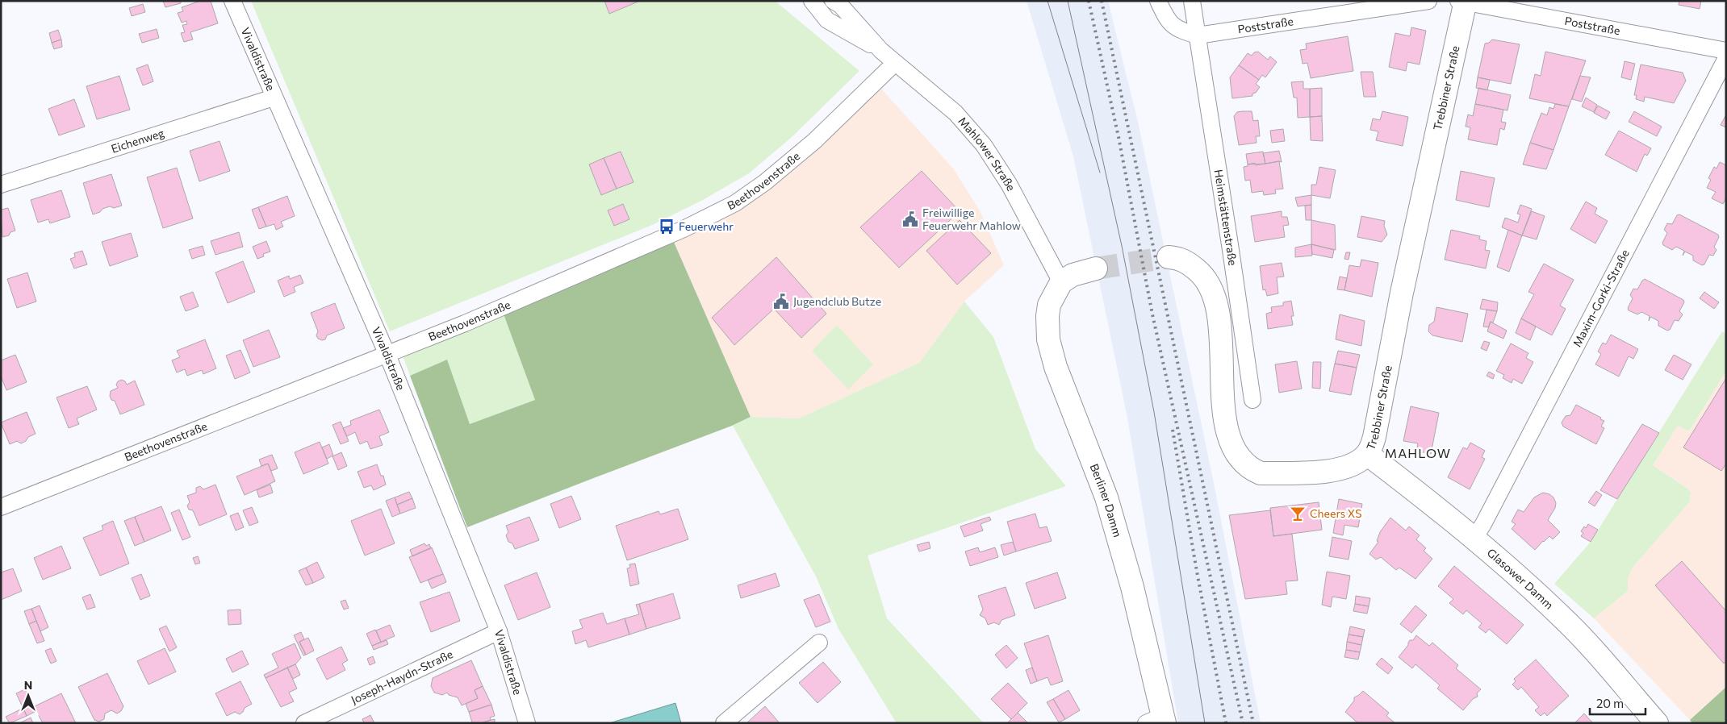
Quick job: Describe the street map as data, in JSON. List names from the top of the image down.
{
  "streets": {
    "main road": ["Trebbiner Straße", "Berliner Damm", "Glasower Damm"],
    "street": [
      "Poststraße",
      "Vivaldistraße",
      "Eichenweg",
      "Mahlower Straße",
      "Beethovenstraße",
      "Heimstättenstraße",
      "Maxim-Gorki-Straße",
      "Joseph-Haydn-Straße"
    ]
  },
  "crossings": [
    ["Poststraße", "Trebbiner Straße"],
    ["Poststraße", "Heimstättenstraße"],
    ["Vivaldistraße", "Eichenweg"],
    ["Vivaldistraße", "Beethovenstraße"],
    ["Vivaldistraße", "Joseph-Haydn-Straße"],
    ["Trebbiner Straße", "Glasower Damm"],
    ["Mahlower Straße", "Beethovenstraße"],
    ["Mahlower Straße", "Berliner Damm"],
    ["Maxim-Gorki-Straße", "Glasower Damm"]
  ],
  "districts": ["MAHLOW"],
  "places": {
    "public building": ["Freiwillige Feuerwehr Mahlow", "Jugendclub Butze"],
    "bus stop": ["Feuerwehr"],
    "bar": ["Cheers XS"]
  },
  "scale_bar": "20 m",
  "north": "top"
}
